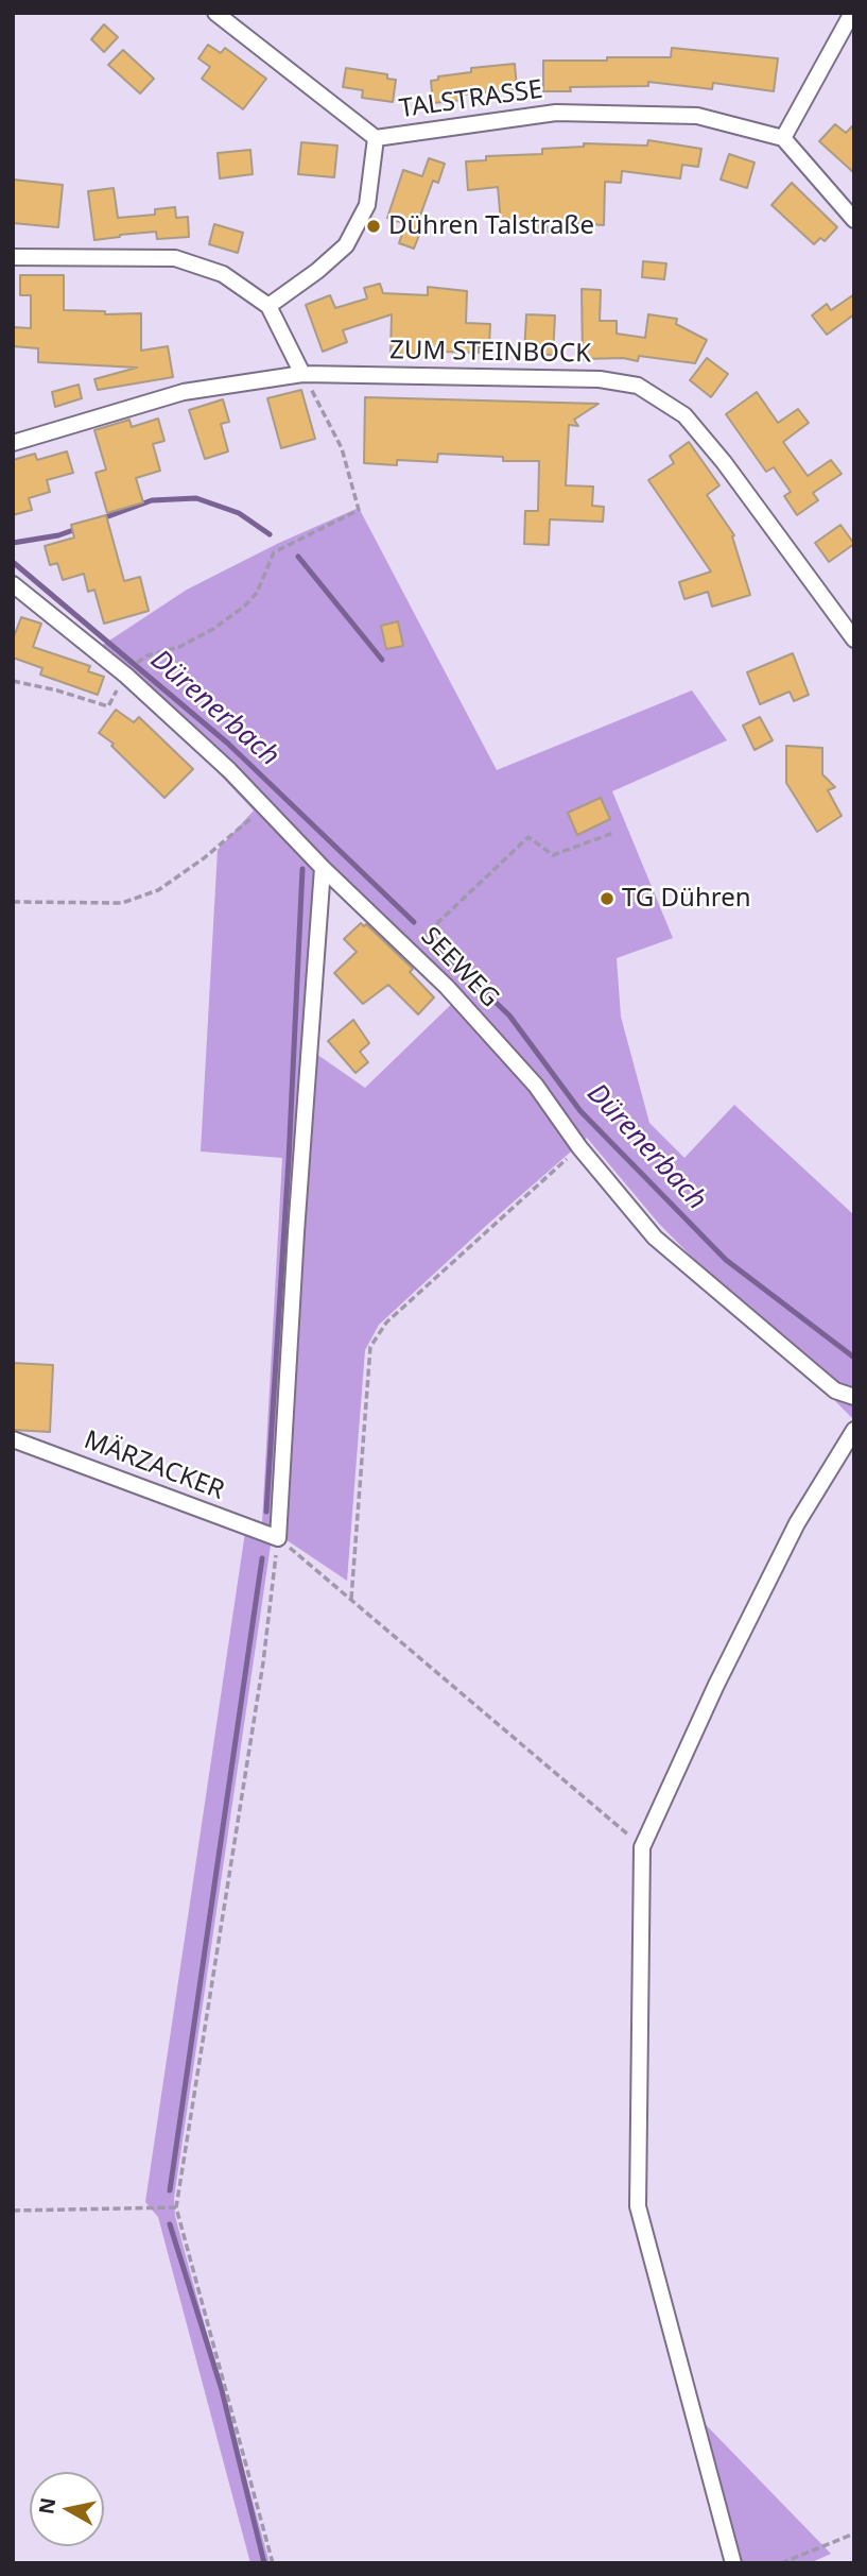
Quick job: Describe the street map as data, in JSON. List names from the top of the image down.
{
  "streets": {
    "street": [
      "TALSTRASSE",
      "ZUM STEINBOCK",
      "SEEWEG",
      "MÄRZACKER"
    ]
  },
  "water": ["Dürenerbach"],
  "places": ["Dühren Talstraße", "TG Dühren"],
  "north": "left"
}
